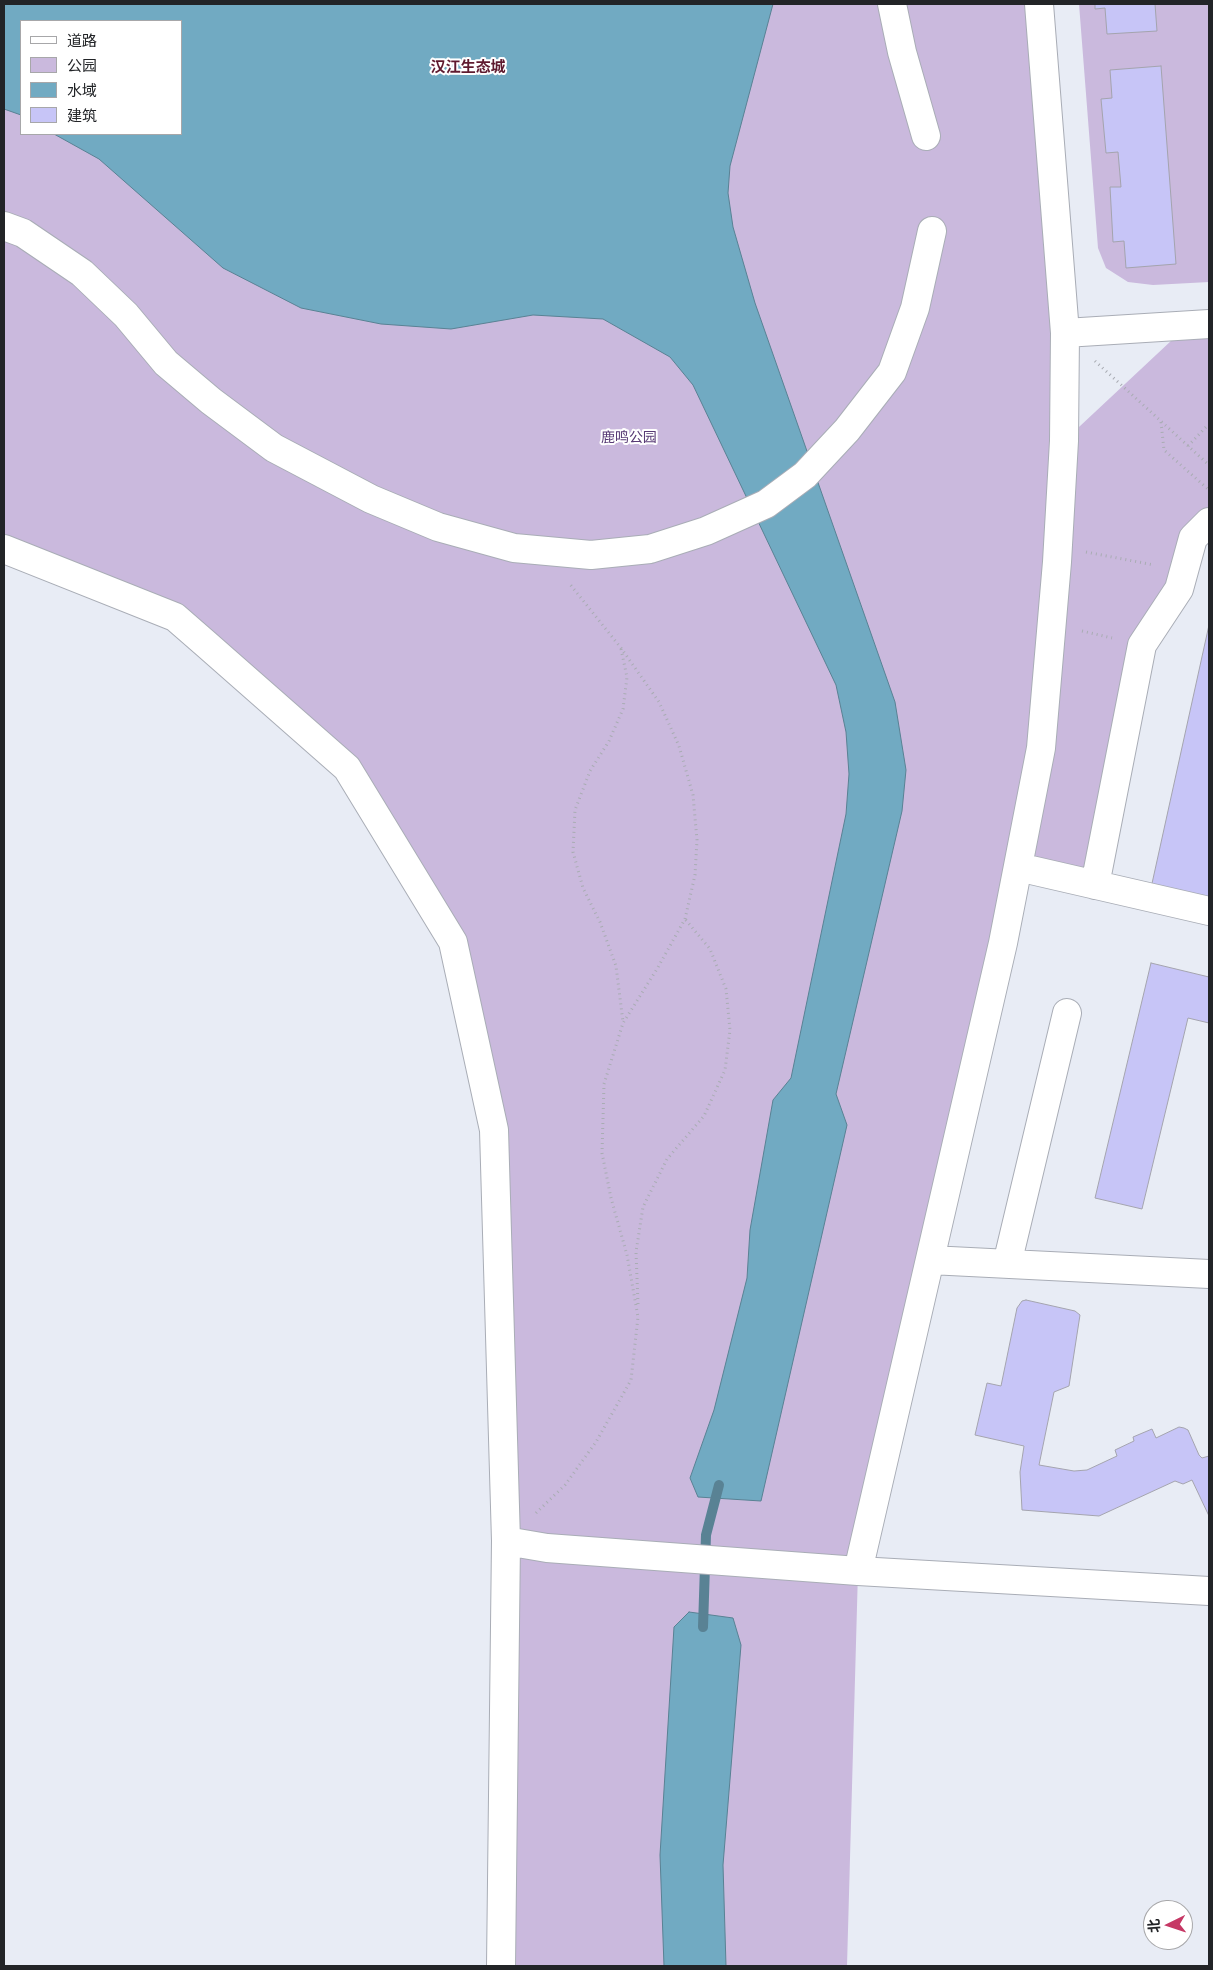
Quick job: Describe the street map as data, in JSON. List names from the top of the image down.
{
  "districts": ["汉江生态城"],
  "parks": ["鹿鸣公园"],
  "legend": [
    "道路",
    "公园",
    "水域",
    "建筑"
  ],
  "north": "left"
}
